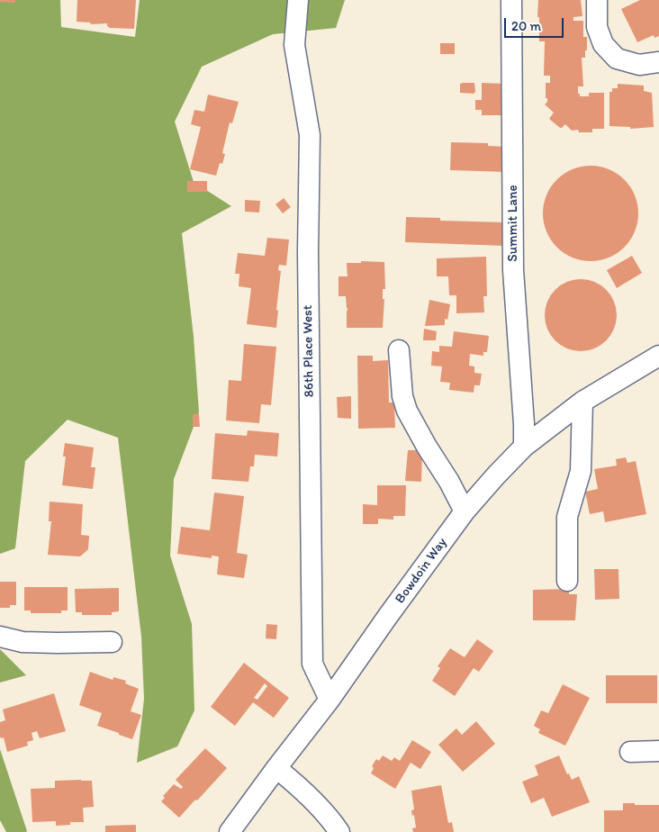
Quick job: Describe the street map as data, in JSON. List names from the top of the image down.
{
  "streets": {
    "street": ["Summit Lane", "86th Place West", "Bowdoin Way"]
  },
  "crossings": [
    ["Summit Lane", "Bowdoin Way"],
    ["86th Place West", "Bowdoin Way"]
  ],
  "scale_bar": "20 m"
}
